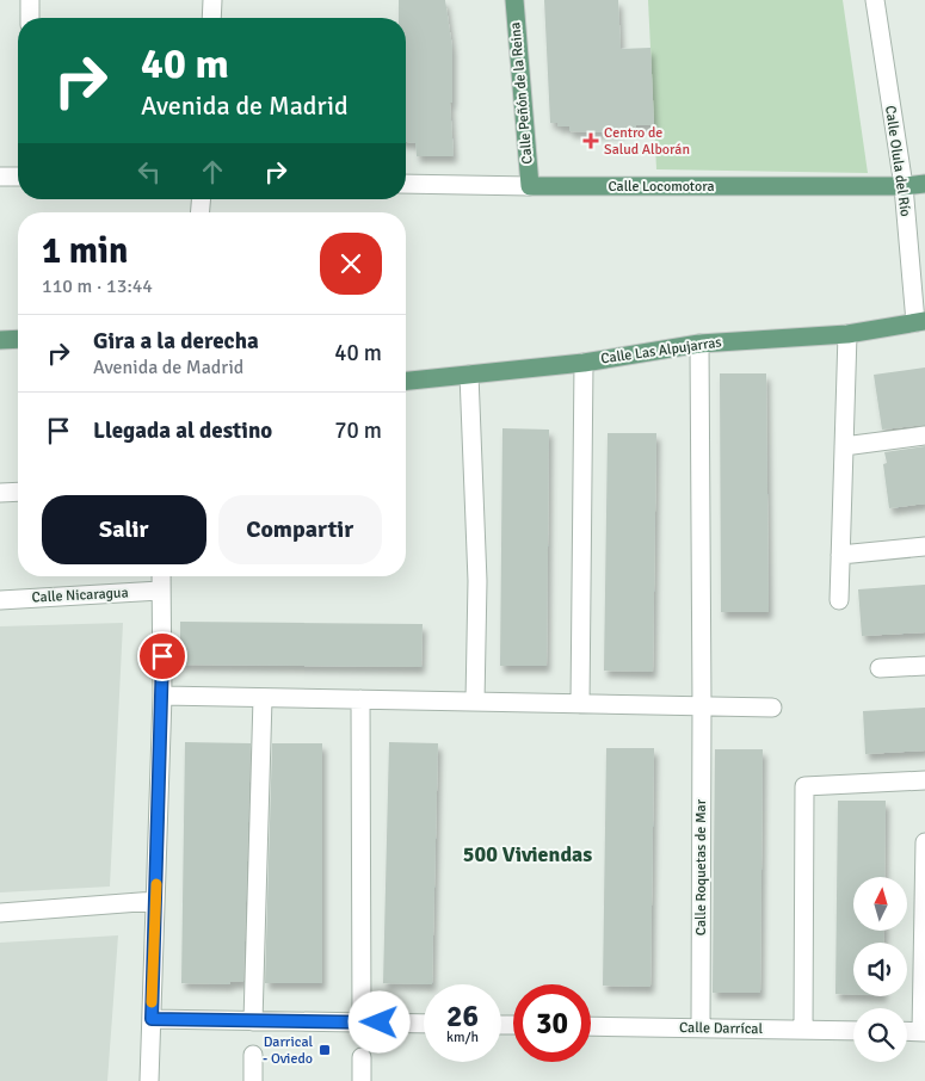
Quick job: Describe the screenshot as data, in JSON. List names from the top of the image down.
{
  "streets": {
    "main road": ["Calle Peñón de la Reina", "Calle Locomotora", "Calle Las Alpujarras"],
    "street": [
      "Calle Olula del Río",
      "Calle Nicaragua",
      "Calle Roquetas de Mar",
      "Calle Darrícal"
    ]
  },
  "crossings": [
    ["Calle Peñón de la Reina", "Calle Locomotora"],
    ["Calle Olula del Río", "Calle Locomotora"],
    ["Calle Olula del Río", "Calle Las Alpujarras"],
    ["Calle Las Alpujarras", "Calle Roquetas de Mar"],
    ["Calle Roquetas de Mar", "Calle Darrícal"]
  ],
  "districts": ["500 Viviendas"],
  "places": {
    "health": ["Centro de Salud Alborán"],
    "transit": ["Darrical - Oviedo"]
  },
  "north": "top",
  "page": {
    "turn": ["40 m", "Avenida de Madrid"],
    "heading": ["1 min", "110 m · 13:44"],
    "list": [
      {
        "name": "Gira a la derecha",
        "note": "Avenida de Madrid",
        "value": "40 m"
      },
      {
        "name": "Llegada al destino",
        "value": "70 m"
      }
    ],
    "buttons": ["Salir", "Compartir"],
    "speed": "26 km/h",
    "limit": "30"
  }
}
